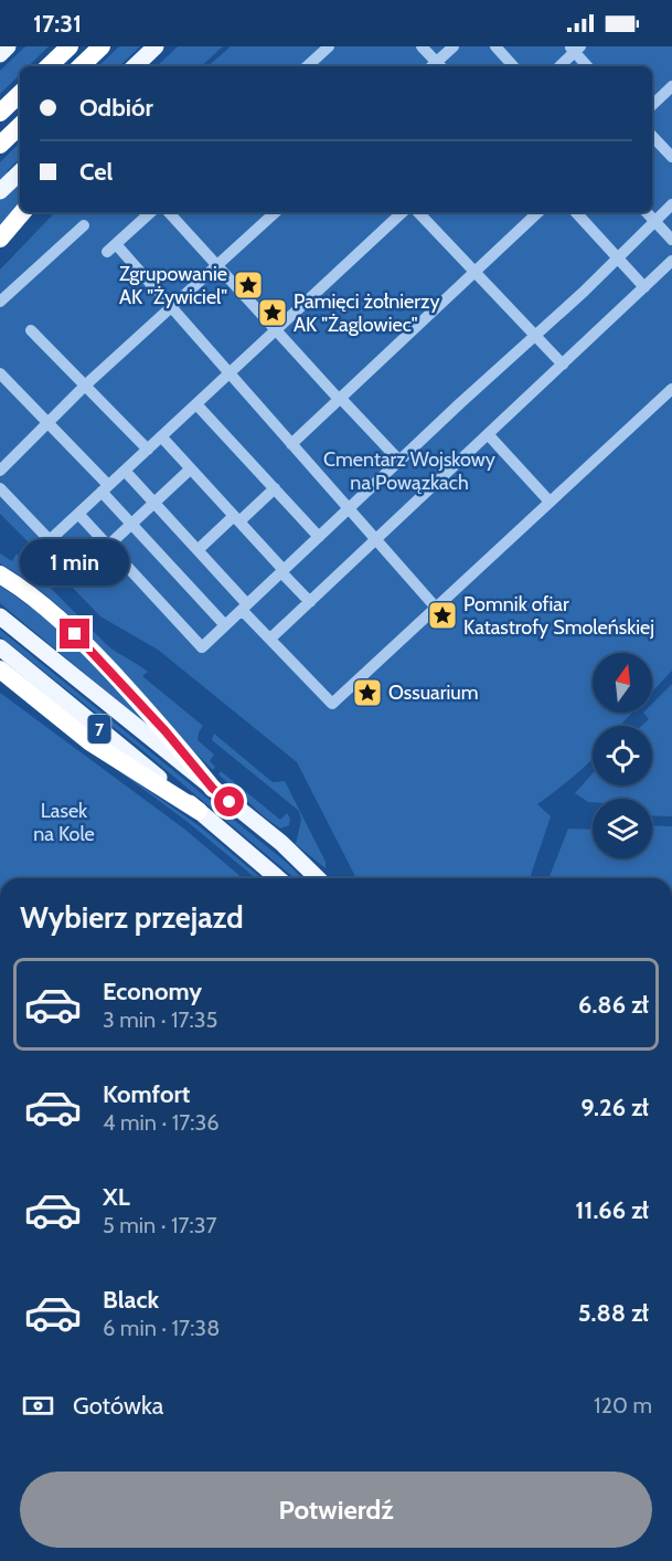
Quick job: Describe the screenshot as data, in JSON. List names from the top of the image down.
{
  "streets": {
    "main road": ["7"]
  },
  "parks": ["Cmentarz Wojskowy na Powązkach", "Lasek na Kole"],
  "places": {
    "place": [
      "Zgrupowanie AK \"Żywiciel\"",
      "Pamięci żołnierzy AK \"Żaglowiec\"",
      "Pomnik ofiar Katastrofy Smoleńskiej",
      "Ossuarium"
    ]
  },
  "north": "top",
  "page": {
    "status": "17:31",
    "banner": ["Odbiór", "Cel"],
    "bubble": "1 min",
    "heading": "Wybierz przejazd",
    "list": [
      {
        "name": "Economy",
        "note": "3 min · 17:35",
        "value": "6.86 zł"
      },
      {
        "name": "Komfort",
        "note": "4 min · 17:36",
        "value": "9.26 zł"
      },
      {
        "name": "XL",
        "note": "5 min · 17:37",
        "value": "11.66 zł"
      },
      {
        "name": "Black",
        "note": "6 min · 17:38",
        "value": "5.88 zł"
      }
    ],
    "pay": ["Gotówka", "120 m"],
    "buttons": "Potwierdź"
  }
}
